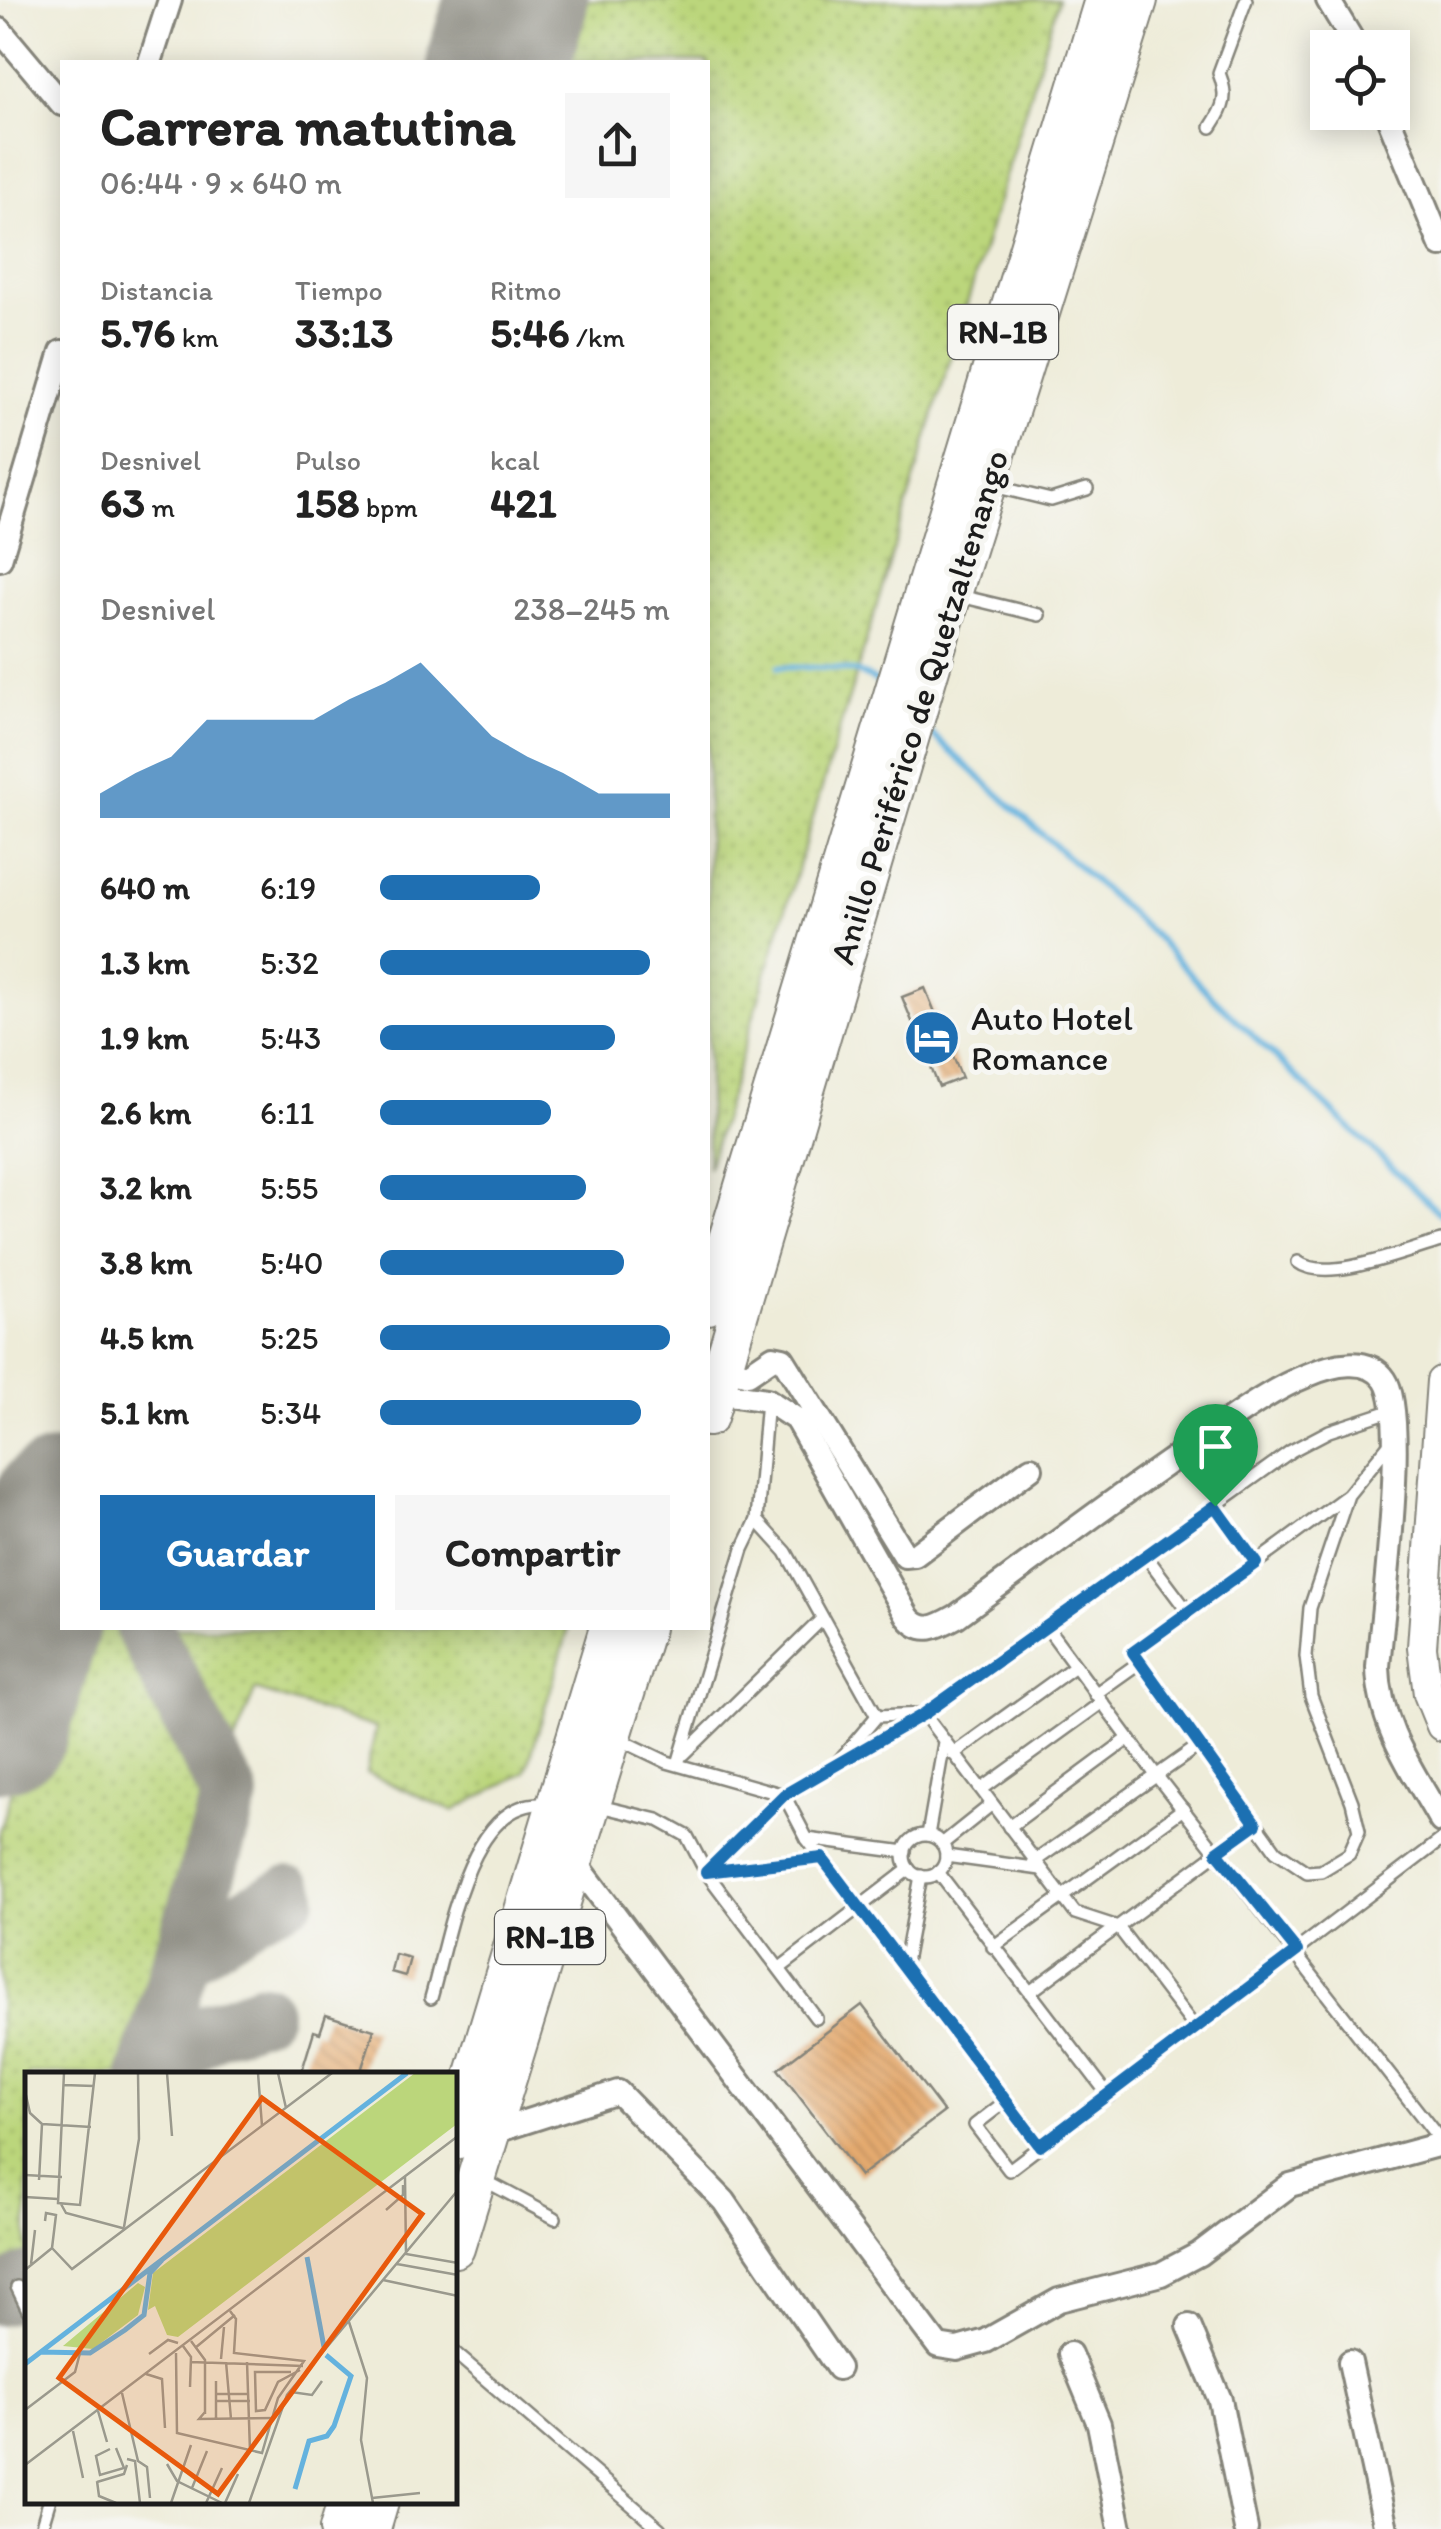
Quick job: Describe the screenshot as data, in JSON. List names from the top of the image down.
{
  "streets": {
    "highway": ["RN-1B", "Anillo Periférico de Quetzaltenango"]
  },
  "places": {
    "hotel": ["Auto Hotel Romance"]
  },
  "page": {
    "heading": ["Carrera matutina", "06:44 · 9 × 640 m"],
    "stats": [
      ["Distancia", "5.76 km"],
      ["Tiempo", "33:13"],
      ["Ritmo", "5:46 /km"],
      ["Desnivel", "63 m"],
      ["Pulso", "158 bpm"],
      ["kcal", "421"]
    ],
    "chart": ["Desnivel", "238–245 m"],
    "list": [
      {
        "name": "640 m",
        "note": "6:19"
      },
      {
        "name": "1.3 km",
        "note": "5:32"
      },
      {
        "name": "1.9 km",
        "note": "5:43"
      },
      {
        "name": "2.6 km",
        "note": "6:11"
      },
      {
        "name": "3.2 km",
        "note": "5:55"
      },
      {
        "name": "3.8 km",
        "note": "5:40"
      },
      {
        "name": "4.5 km",
        "note": "5:25"
      },
      {
        "name": "5.1 km",
        "note": "5:34"
      }
    ],
    "buttons": ["Guardar", "Compartir"]
  }
}
